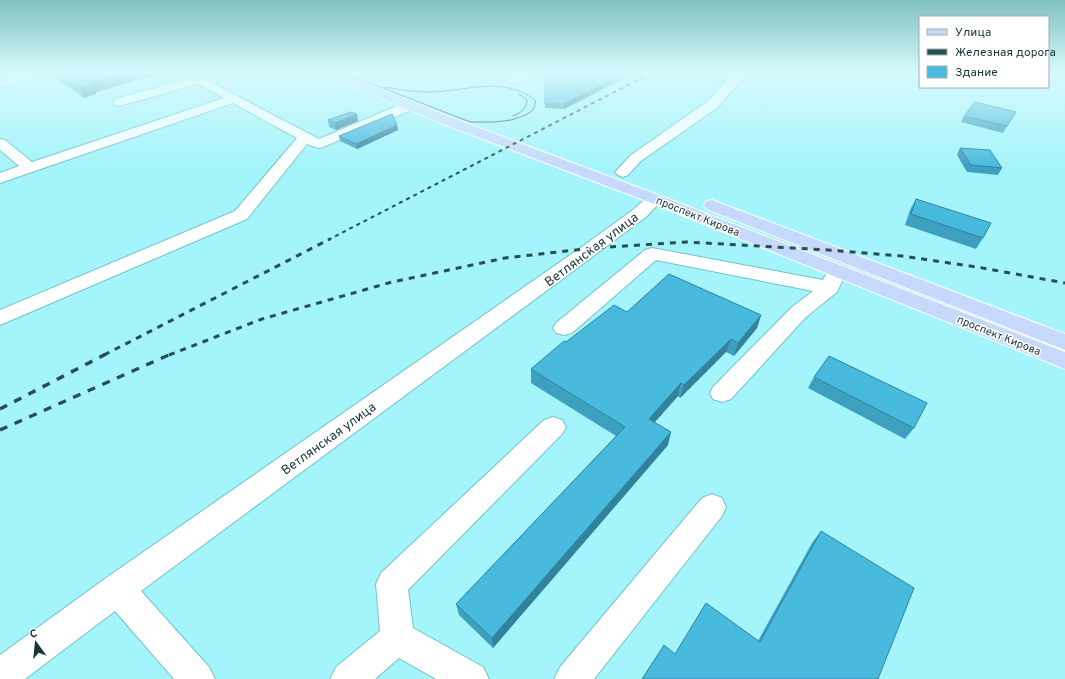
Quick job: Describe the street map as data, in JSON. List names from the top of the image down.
{
  "streets": {
    "main road": ["проспект Кирова"],
    "street": ["Ветлянская улица"]
  },
  "crossings": [
    ["проспект Кирова", "Ветлянская улица"]
  ],
  "legend": ["Улица", "Железная дорога", "Здание"],
  "north": "top"
}
